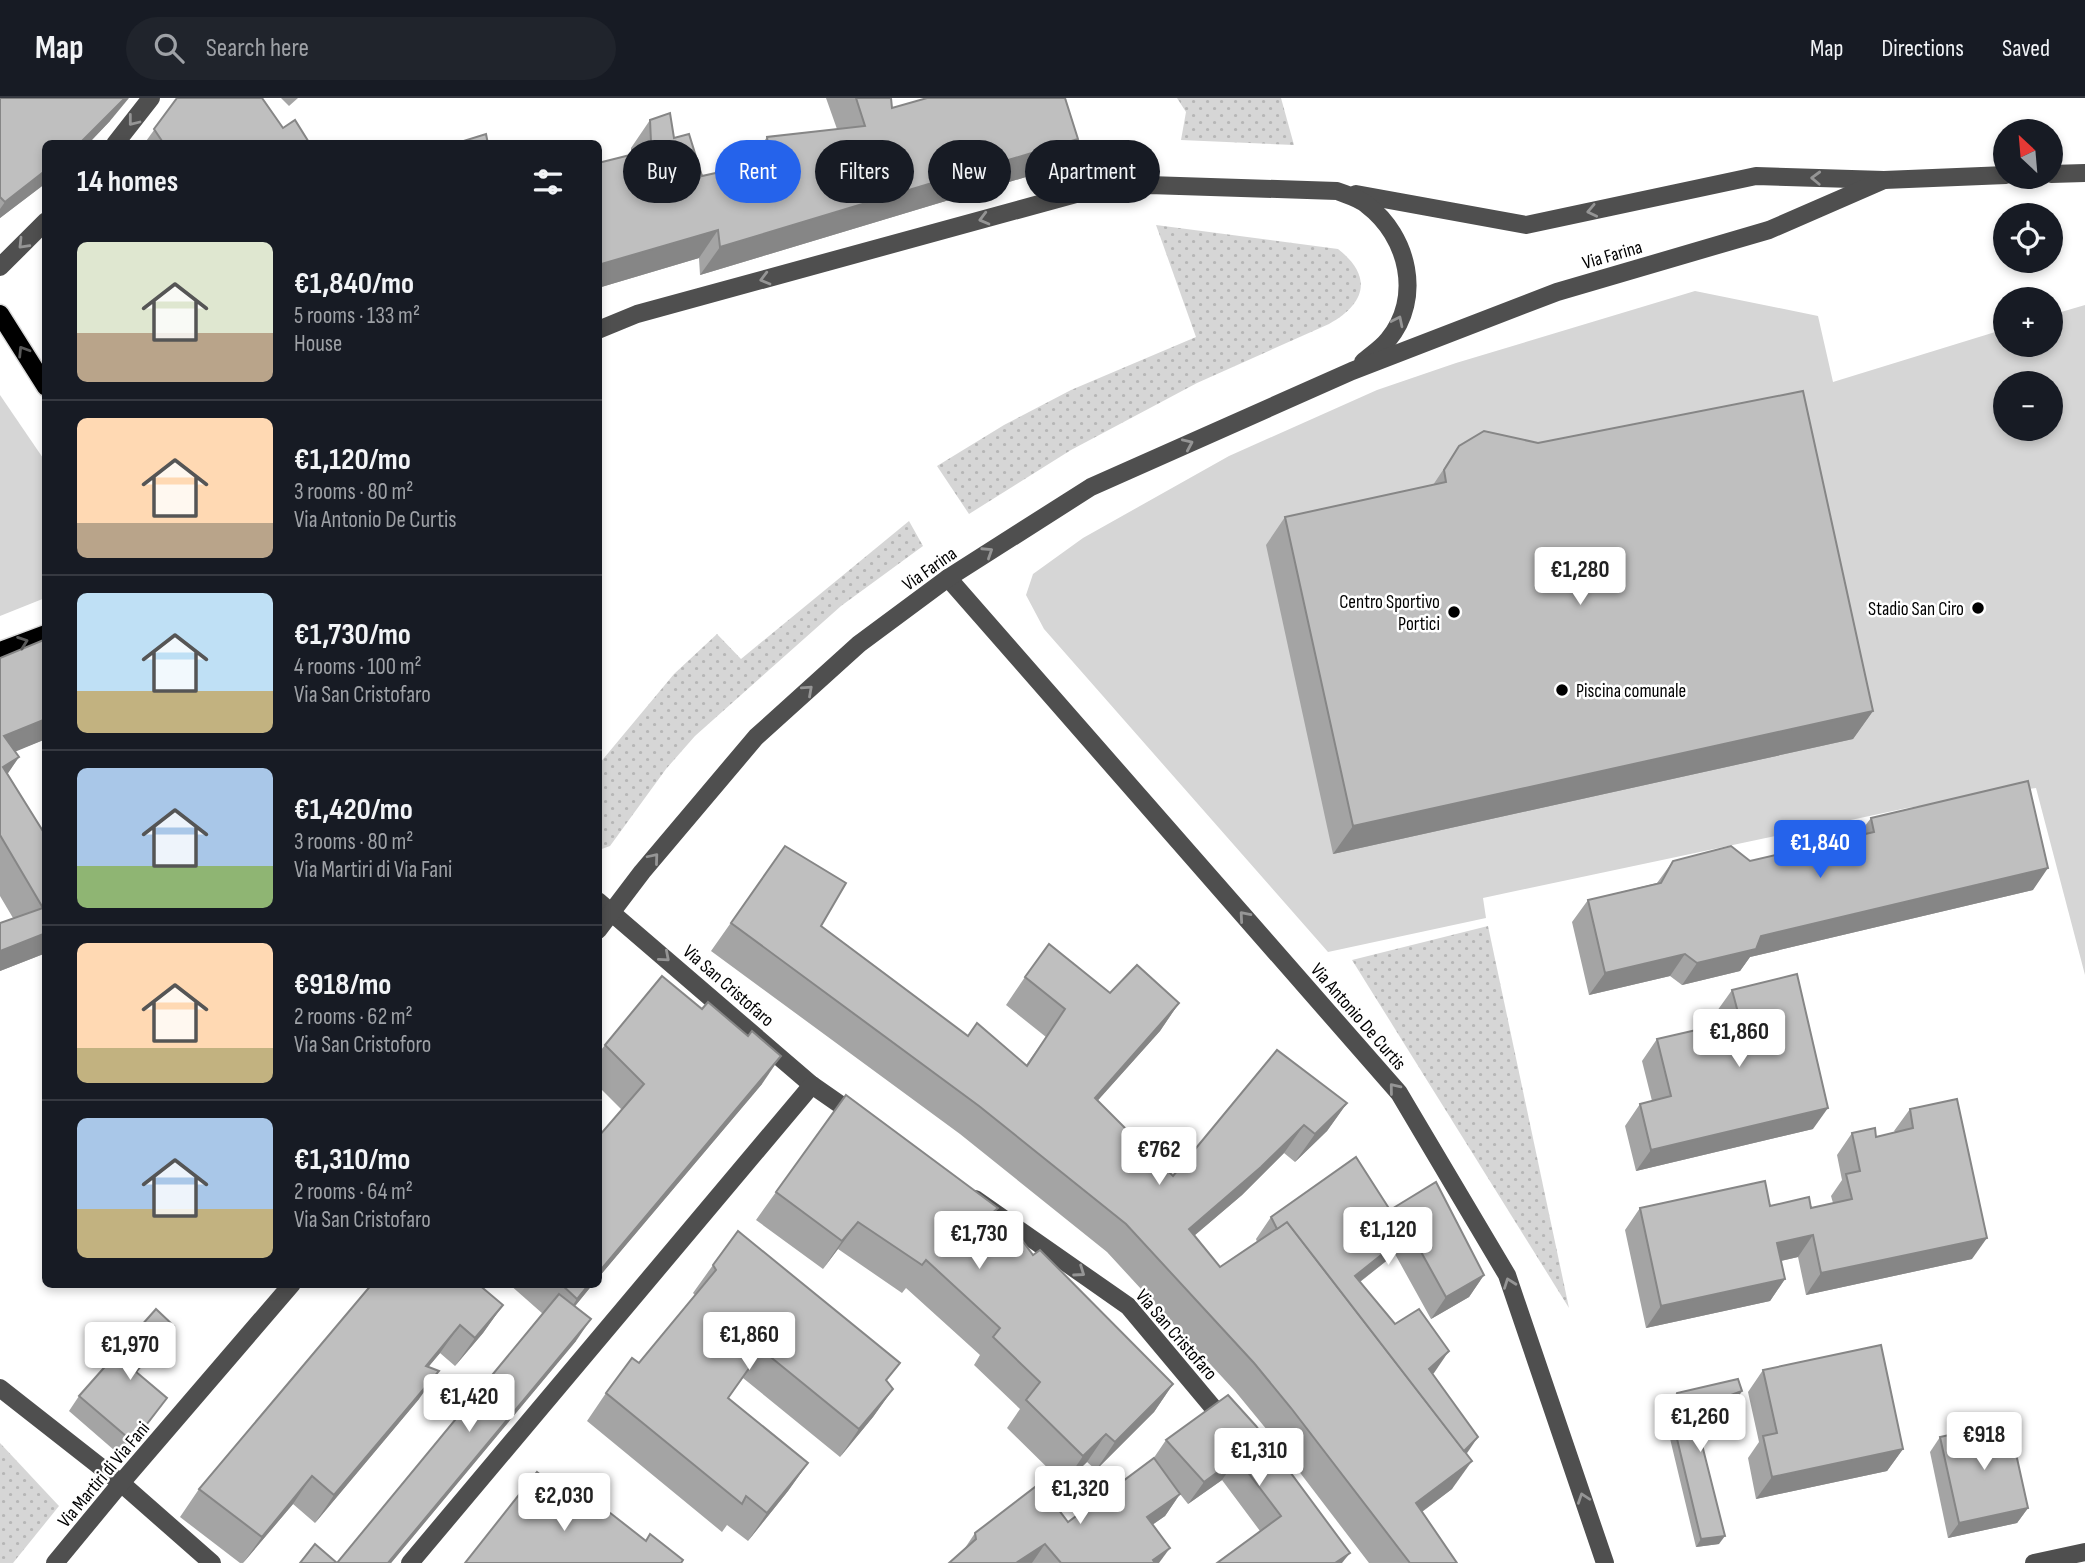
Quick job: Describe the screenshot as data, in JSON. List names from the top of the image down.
{
  "streets": {
    "street": [
      "Via Farina",
      "Via San Cristofaro",
      "Via Antonio De Curtis",
      "Via Martiri di Via Fani"
    ]
  },
  "crossings": [
    ["Via Farina", "Via San Cristofaro"],
    ["Via Farina", "Via Antonio De Curtis"]
  ],
  "one_way": ["Via San Cristofaro", "Via Antonio De Curtis"],
  "places": ["Stadio San Ciro", "Centro Sportivo Portici", "Piscina comunale"],
  "north": "top left",
  "page": {
    "header": "Map",
    "search": "Search here",
    "nav": ["Map", "Directions", "Saved"],
    "map_buttons": ["+", "−"],
    "chip": [
      "Buy",
      "Rent",
      "Filters",
      "New",
      "Apartment"
    ],
    "heading": "14 homes",
    "list": [
      {
        "name": "€1,840/mo",
        "note": "5 rooms · 133 m² · House"
      },
      {
        "name": "€1,120/mo",
        "note": "3 rooms · 80 m² · Via Antonio De Curtis"
      },
      {
        "name": "€1,730/mo",
        "note": "4 rooms · 100 m² · Via San Cristofaro"
      },
      {
        "name": "€1,420/mo",
        "note": "3 rooms · 80 m² · Via Martiri di Via Fani"
      },
      {
        "name": "€918/mo",
        "note": "2 rooms · 62 m² · Via San Cristoforo"
      },
      {
        "name": "€1,310/mo",
        "note": "2 rooms · 64 m² · Via San Cristofaro"
      }
    ],
    "price": [
      "€1,280",
      "€1,840",
      "€1,860",
      "€762",
      "€1,120",
      "€1,730",
      "€1,860",
      "€1,970",
      "€1,420",
      "€1,260",
      "€918",
      "€1,310",
      "€1,320",
      "€2,030"
    ]
  }
}
